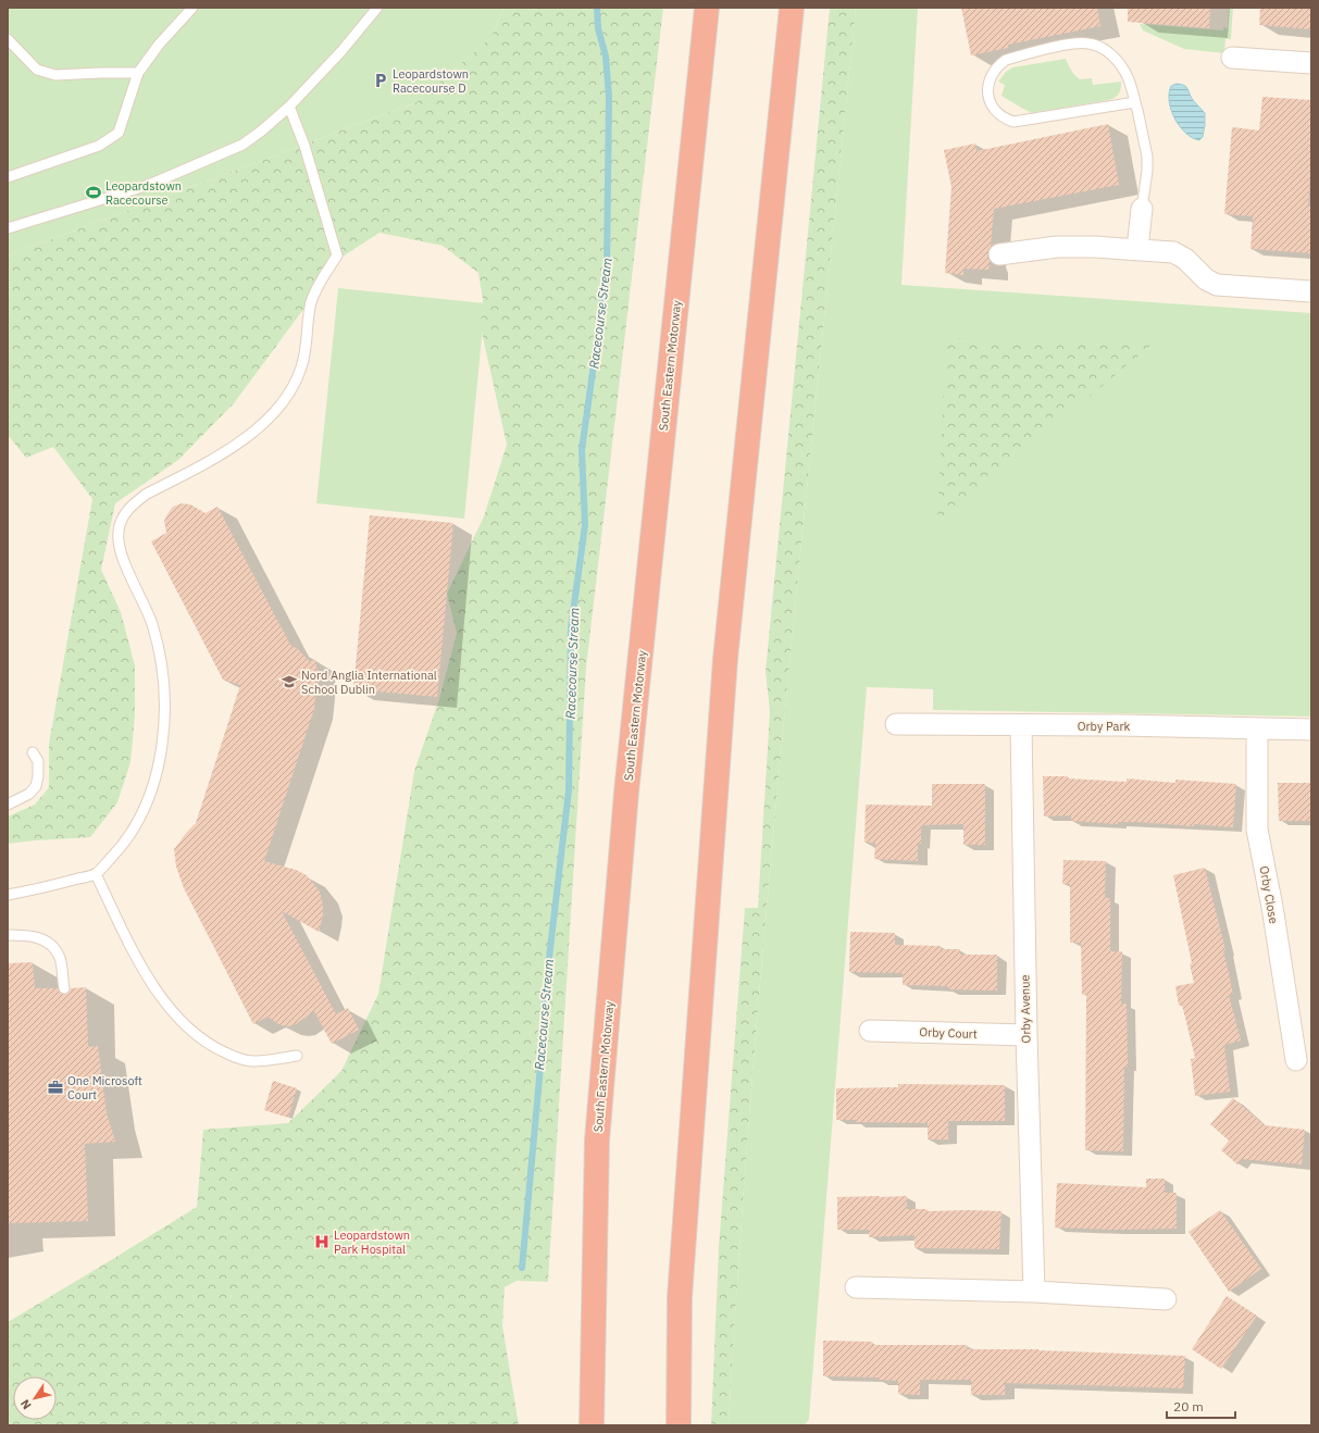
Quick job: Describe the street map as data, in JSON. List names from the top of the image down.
{
  "streets": {
    "highway": ["South Eastern Motorway"],
    "street": [
      "Orby Park",
      "Orby Close",
      "Orby Avenue",
      "Orby Court"
    ]
  },
  "crossings": [
    ["Orby Park", "Orby Close"],
    ["Orby Park", "Orby Avenue"],
    ["Orby Avenue", "Orby Court"]
  ],
  "water": ["Racecourse Stream"],
  "places": {
    "parking": ["Leopardstown Racecourse D"],
    "sports": ["Leopardstown Racecourse"],
    "school or university": ["Nord Anglia International School Dublin"],
    "office": ["One Microsoft Court"],
    "hospital": ["Leopardstown Park Hospital"]
  },
  "scale_bar": "20 m",
  "north": "bottom left"
}
